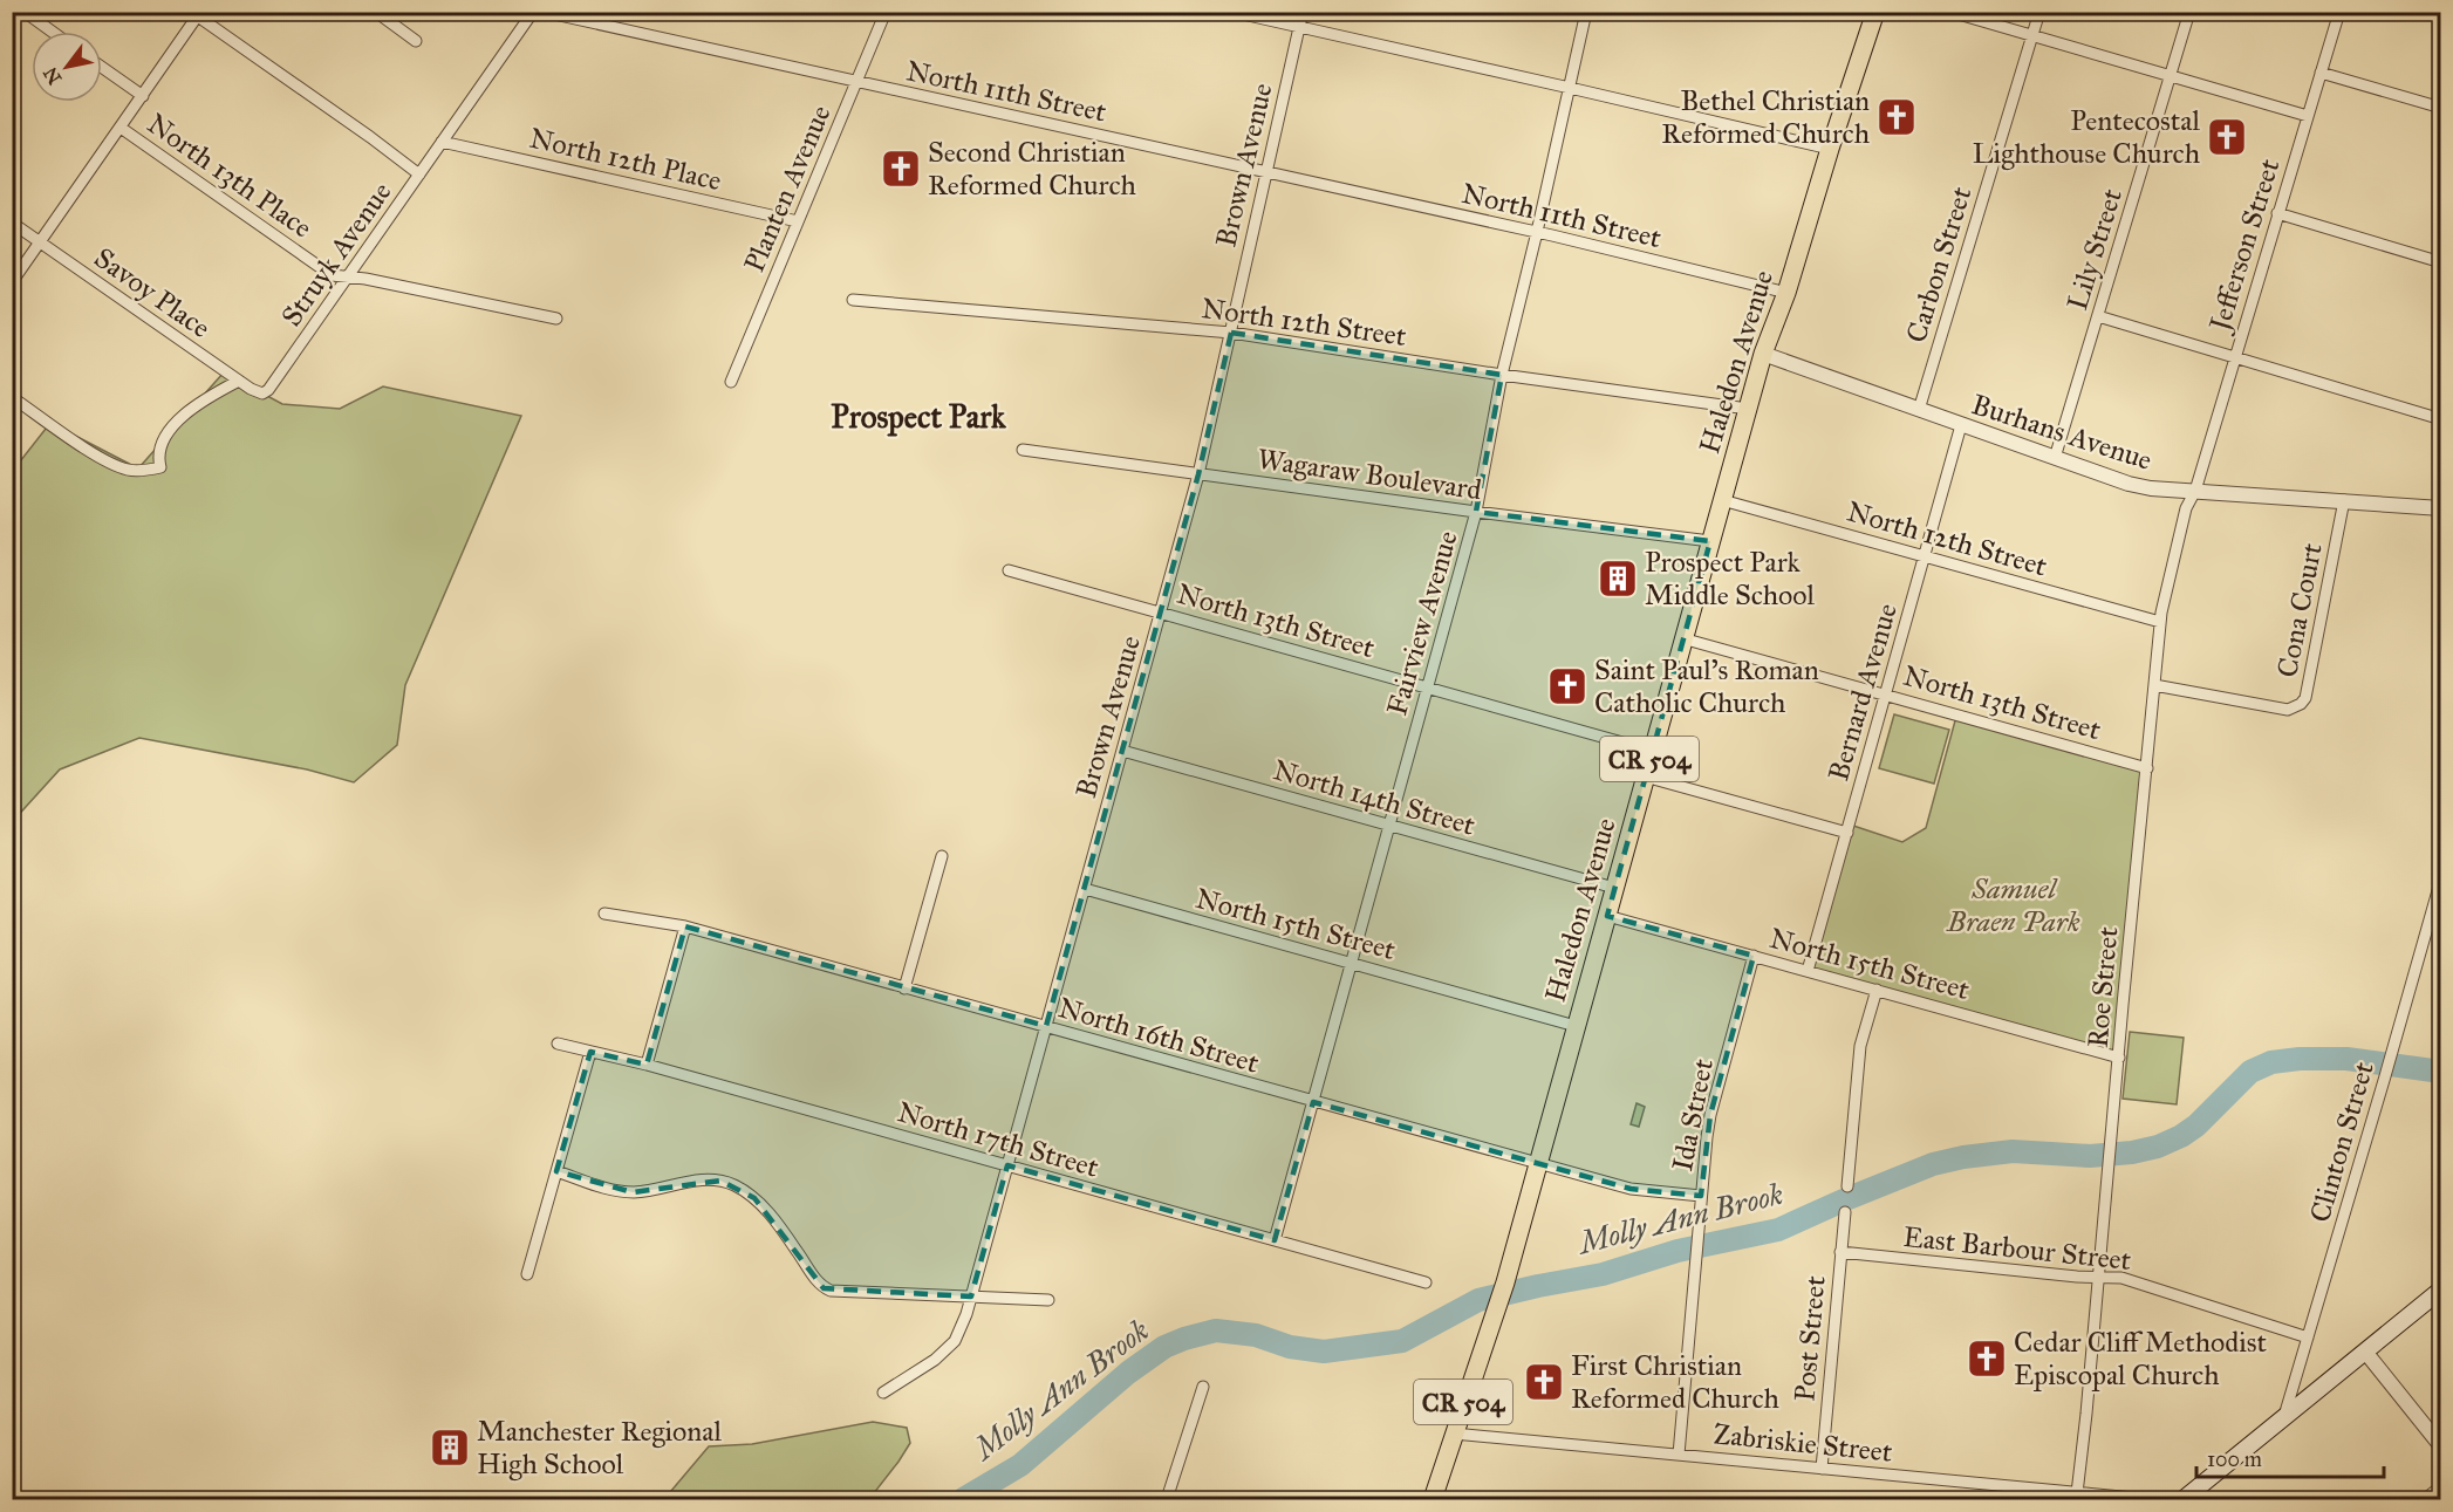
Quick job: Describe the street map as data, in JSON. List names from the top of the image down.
{
  "streets": {
    "main road": ["Haledon Avenue", "CR 504"],
    "street": [
      "North 11th Street",
      "North 12th Place",
      "Brown Avenue",
      "North 13th Place",
      "Planten Avenue",
      "Jefferson Street",
      "Lily Street",
      "Struyk Avenue",
      "Carbon Street",
      "Savoy Place",
      "North 12th Street",
      "Burhans Avenue",
      "Wagaraw Boulevard",
      "Cona Court",
      "North 13th Street",
      "Fairview Avenue",
      "Bernard Avenue",
      "North 14th Street",
      "North 15th Street",
      "Roe Street",
      "North 16th Street",
      "Ida Street",
      "North 17th Street",
      "Clinton Street",
      "East Barbour Street",
      "Post Street",
      "Zabriskie Street"
    ]
  },
  "crossings": [
    ["North 11th Street", "Brown Avenue"],
    ["North 11th Street", "Planten Avenue"],
    ["North 11th Street", "Haledon Avenue"],
    ["North 11th Street", "Fairview Avenue"],
    ["North 12th Place", "Planten Avenue"],
    ["North 12th Place", "Struyk Avenue"],
    ["Brown Avenue", "North 12th Street"],
    ["Brown Avenue", "Wagaraw Boulevard"],
    ["Brown Avenue", "North 13th Street"],
    ["Brown Avenue", "North 14th Street"],
    ["Brown Avenue", "North 15th Street"],
    ["Brown Avenue", "North 16th Street"],
    ["Brown Avenue", "North 17th Street"],
    ["North 13th Place", "Struyk Avenue"],
    ["Jefferson Street", "Burhans Avenue"],
    ["Jefferson Street", "Roe Street"],
    ["Lily Street", "Burhans Avenue"],
    ["Struyk Avenue", "Savoy Place"],
    ["Carbon Street", "Burhans Avenue"],
    ["North 12th Street", "Haledon Avenue"],
    ["North 12th Street", "Fairview Avenue"],
    ["North 12th Street", "Bernard Avenue"],
    ["North 12th Street", "Roe Street"],
    ["Haledon Avenue", "Burhans Avenue"],
    ["Haledon Avenue", "Wagaraw Boulevard"],
    ["Haledon Avenue", "North 13th Street"],
    ["Haledon Avenue", "North 14th Street"],
    ["Haledon Avenue", "North 15th Street"],
    ["Haledon Avenue", "North 16th Street"],
    ["Haledon Avenue", "Zabriskie Street"],
    ["Burhans Avenue", "Cona Court"],
    ["Burhans Avenue", "Bernard Avenue"],
    ["Burhans Avenue", "Roe Street"],
    ["Wagaraw Boulevard", "Fairview Avenue"],
    ["Cona Court", "Roe Street"],
    ["North 13th Street", "Fairview Avenue"],
    ["North 13th Street", "Bernard Avenue"],
    ["North 13th Street", "Roe Street"],
    ["Fairview Avenue", "North 14th Street"],
    ["Fairview Avenue", "North 15th Street"],
    ["Fairview Avenue", "North 16th Street"],
    ["Fairview Avenue", "North 17th Street"],
    ["Bernard Avenue", "North 15th Street"],
    ["North 15th Street", "Roe Street"],
    ["North 15th Street", "Ida Street"],
    ["Roe Street", "East Barbour Street"],
    ["Roe Street", "Zabriskie Street"],
    ["North 16th Street", "Ida Street"],
    ["Ida Street", "Zabriskie Street"],
    ["Clinton Street", "East Barbour Street"],
    ["East Barbour Street", "Post Street"],
    ["Post Street", "Zabriskie Street"]
  ],
  "districts": ["Prospect Park"],
  "water": ["Molly Ann Brook"],
  "parks": ["Samuel Braen Park"],
  "places": {
    "church": [
      "Bethel Christian Reformed Church",
      "Pentecostal Lighthouse Church",
      "Second Christian Reformed Church",
      "Saint Paul's Roman Catholic Church",
      "Cedar Cliff Methodist Episcopal Church",
      "First Christian Reformed Church"
    ],
    "building": ["Prospect Park Middle School", "Manchester Regional High School"]
  },
  "scale_bar": "100 m",
  "north": "bottom left"
}
